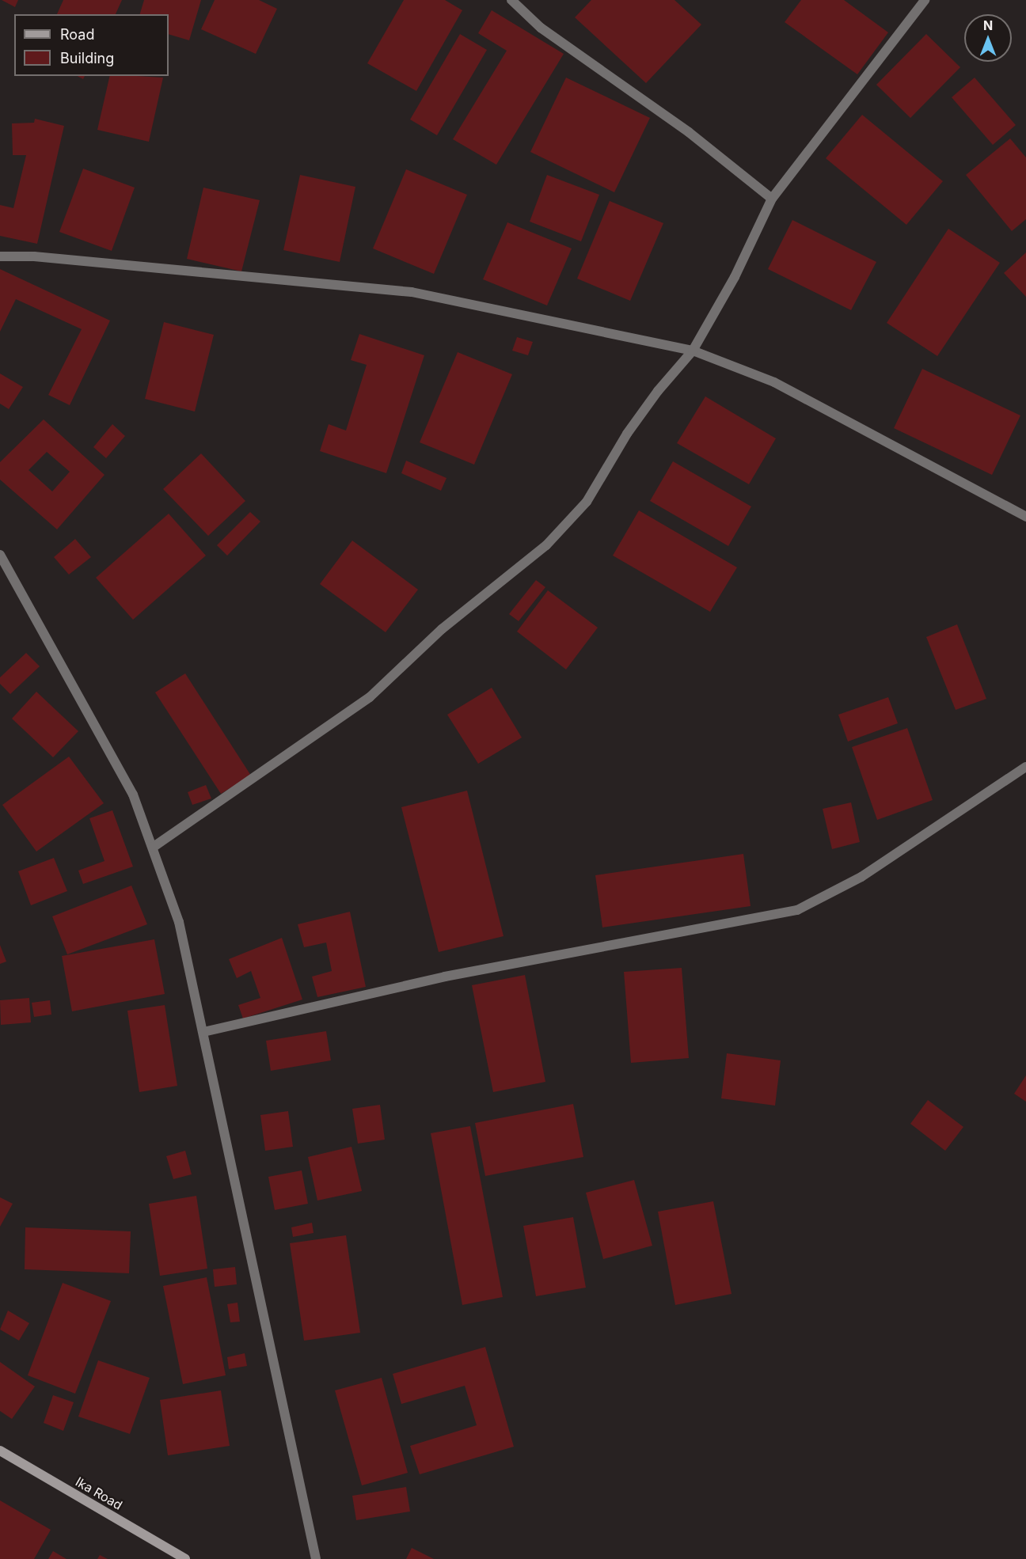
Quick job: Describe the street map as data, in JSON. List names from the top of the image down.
{
  "streets": {
    "street": ["Ika Road"]
  },
  "legend": ["Road", "Building"],
  "north": "top"
}
